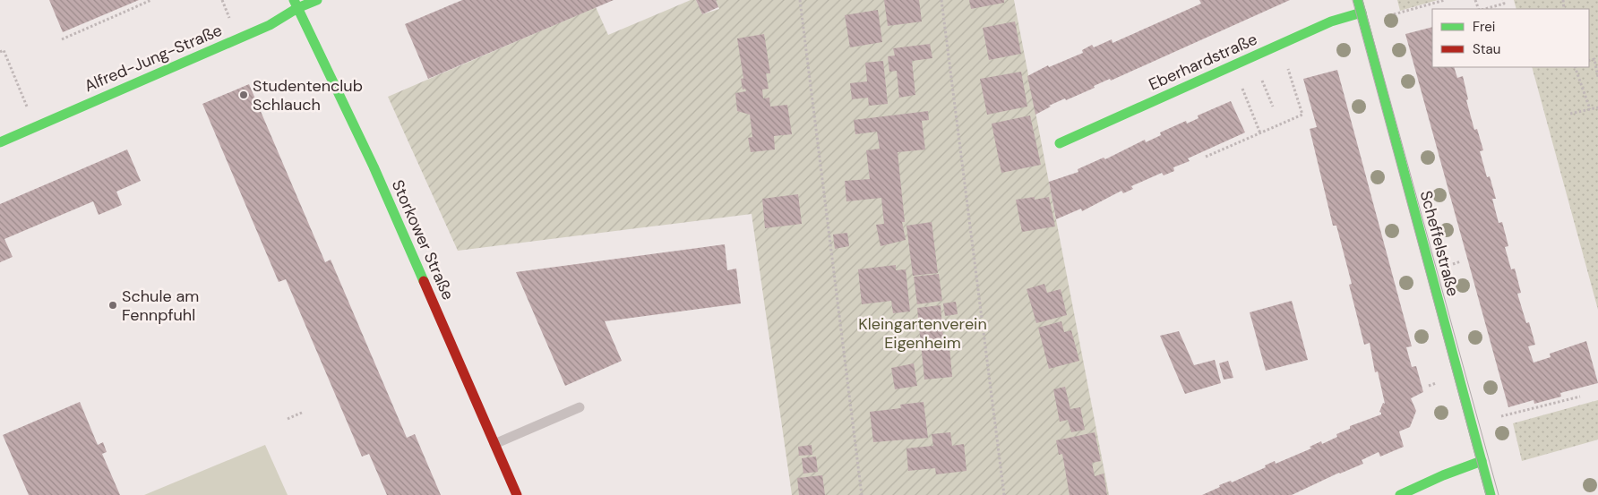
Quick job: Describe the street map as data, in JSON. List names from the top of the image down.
{
  "streets": {
    "street": [
      "Alfred-Jung-Straße",
      "Eberhardstraße",
      "Storkower Straße",
      "Scheffelstraße"
    ]
  },
  "crossings": [
    ["Alfred-Jung-Straße", "Storkower Straße"],
    ["Eberhardstraße", "Scheffelstraße"]
  ],
  "parks": ["Kleingartenverein Eigenheim"],
  "places": ["Studentenclub Schlauch", "Schule am Fennpfuhl"],
  "legend": ["Frei", "Stau"]
}
